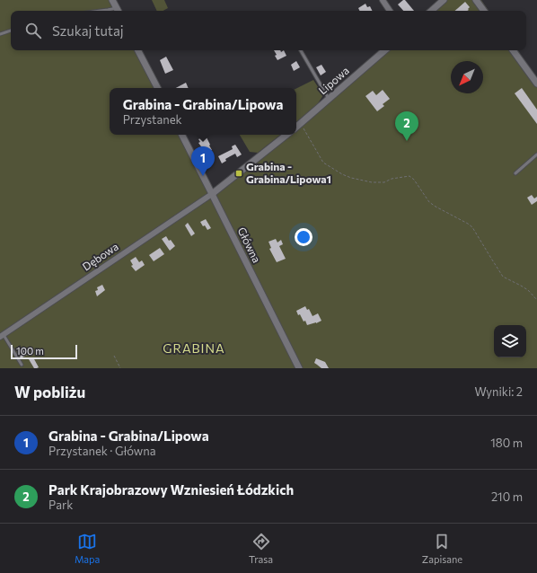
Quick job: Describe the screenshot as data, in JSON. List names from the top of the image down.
{
  "streets": {
    "street": ["Lipowa", "Główna", "Dębowa"]
  },
  "crossings": [
    ["Główna", "Dębowa"]
  ],
  "districts": ["GRABINA"],
  "places": {
    "transit": ["Grabina - Grabina/Lipowa1"]
  },
  "scale_bar": "100 m",
  "north": "bottom left",
  "page": {
    "search": "Szukaj tutaj",
    "popup": ["Grabina - Grabina/Lipowa", "Przystanek"],
    "pins": ["2", "1"],
    "scale": "100 m",
    "heading": ["W pobliżu", "Wyniki: 2"],
    "list": [
      {
        "mark": "1",
        "name": "Grabina - Grabina/Lipowa",
        "note": "Przystanek · Główna",
        "value": "180 m"
      },
      {
        "mark": "2",
        "name": "Park Krajobrazowy Wzniesień Łódzkich",
        "note": "Park",
        "value": "210 m"
      }
    ],
    "nav": ["Mapa", "Trasa", "Zapisane"]
  }
}
